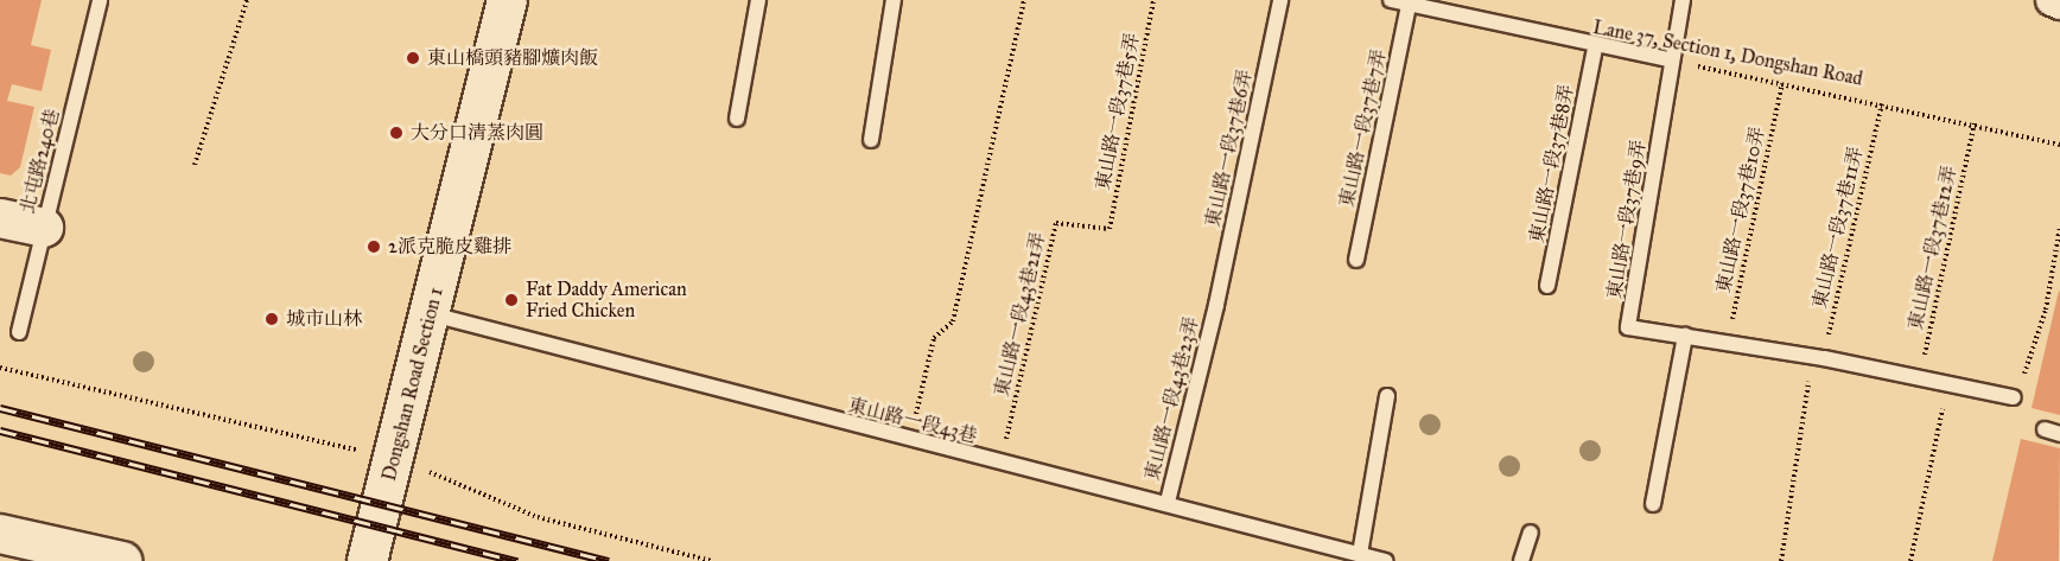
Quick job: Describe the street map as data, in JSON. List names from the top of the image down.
{
  "streets": {
    "main road": ["Dongshan Road Section 1"],
    "lane": [
      "Lane 37, Section 1, Dongshan Road",
      "東山路一段37巷7弄",
      "東山路一段37巷6弄",
      "北屯路240巷",
      "東山路一段37巷8弄",
      "東山路一段37巷9弄",
      "東山路一段43巷23弄",
      "東山路一段43巷"
    ],
    "path": [
      "東山路一段37巷5弄",
      "東山路一段37巷10弄",
      "東山路一段37巷11弄",
      "東山路一段37巷12弄",
      "東山路一段43巷21弄"
    ]
  },
  "crossings": [
    ["Lane 37, Section 1, Dongshan Road", "東山路一段37巷7弄"],
    ["Lane 37, Section 1, Dongshan Road", "東山路一段37巷8弄"],
    ["Lane 37, Section 1, Dongshan Road", "東山路一段37巷10弄"],
    ["Lane 37, Section 1, Dongshan Road", "東山路一段37巷9弄"],
    ["Lane 37, Section 1, Dongshan Road", "東山路一段37巷11弄"],
    ["Lane 37, Section 1, Dongshan Road", "東山路一段37巷12弄"],
    ["東山路一段37巷5弄", "東山路一段43巷21弄"],
    ["東山路一段37巷6弄", "東山路一段43巷23弄"],
    ["東山路一段43巷21弄", "東山路一段43巷"],
    ["Dongshan Road Section 1", "東山路一段43巷"],
    ["東山路一段43巷23弄", "東山路一段43巷"]
  ],
  "places": [
    "東山橋頭豬腳爌肉飯",
    "大分口清蒸肉圓",
    "2派克脆皮雞排",
    "Fat Daddy American Fried Chicken",
    "城市山林"
  ]
}
